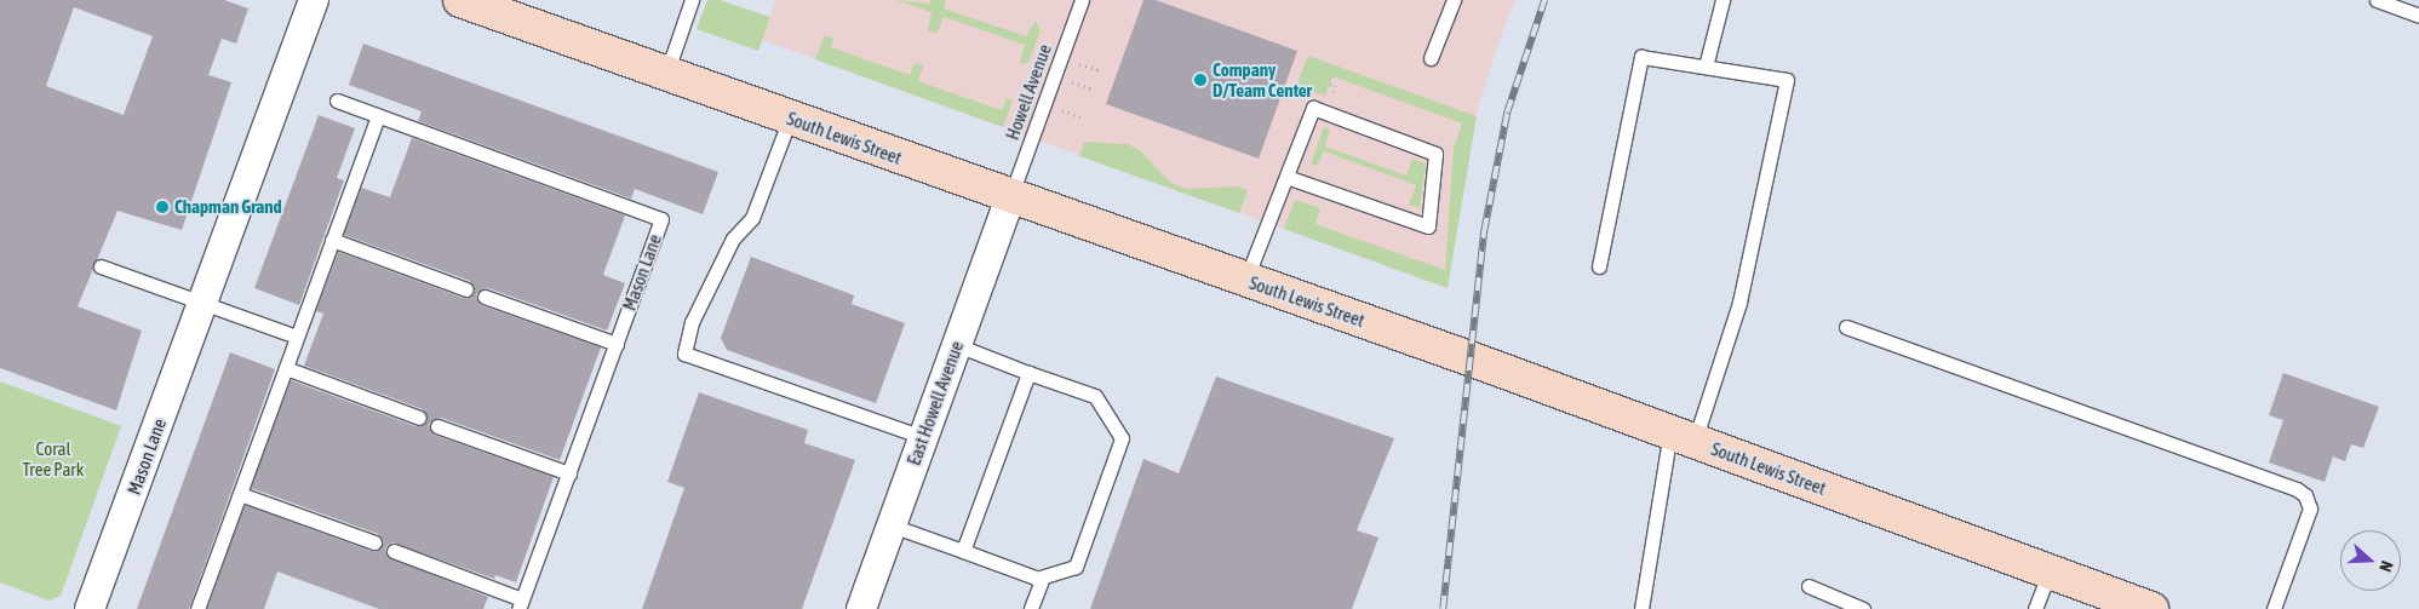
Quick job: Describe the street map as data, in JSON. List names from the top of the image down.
{
  "streets": {
    "main road": ["South Lewis Street"],
    "street": ["Mason Lane", "East Howell Avenue"],
    "lane": ["Howell Avenue"]
  },
  "crossings": [
    ["Howell Avenue", "South Lewis Street"],
    ["Howell Avenue", "East Howell Avenue"],
    ["South Lewis Street", "East Howell Avenue"]
  ],
  "parks": ["Coral Tree Park"],
  "places": ["Company D/Team Center", "Chapman Grand"],
  "north": "right"
}
